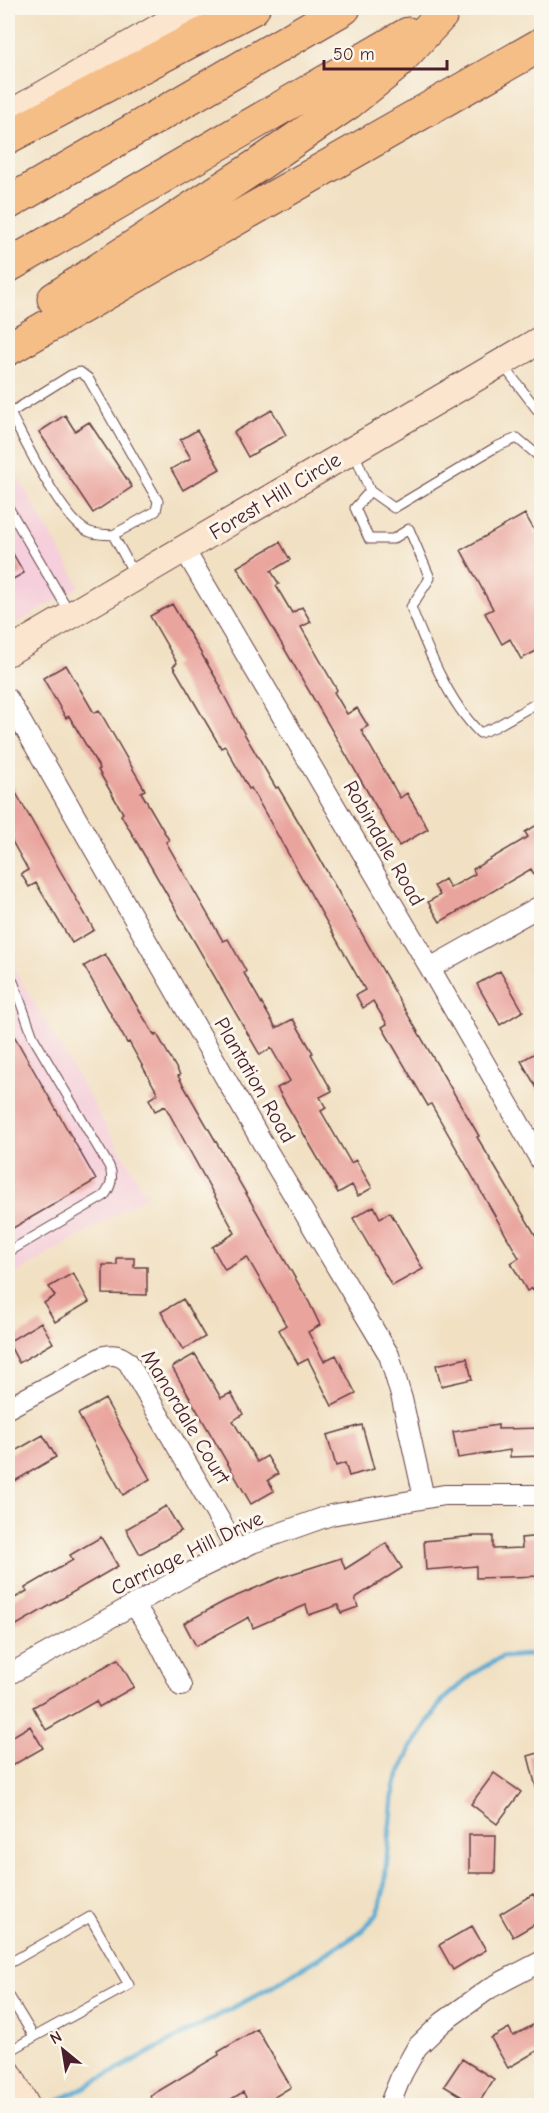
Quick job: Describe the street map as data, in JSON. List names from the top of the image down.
{
  "streets": {
    "street": [
      "Forest Hill Circle",
      "Robindale Road",
      "Plantation Road",
      "Manordale Court",
      "Carriage Hill Drive"
    ]
  },
  "crossings": [
    ["Forest Hill Circle", "Robindale Road"],
    ["Plantation Road", "Carriage Hill Drive"],
    ["Manordale Court", "Carriage Hill Drive"]
  ],
  "scale_bar": "50 m",
  "north": "top left"
}
